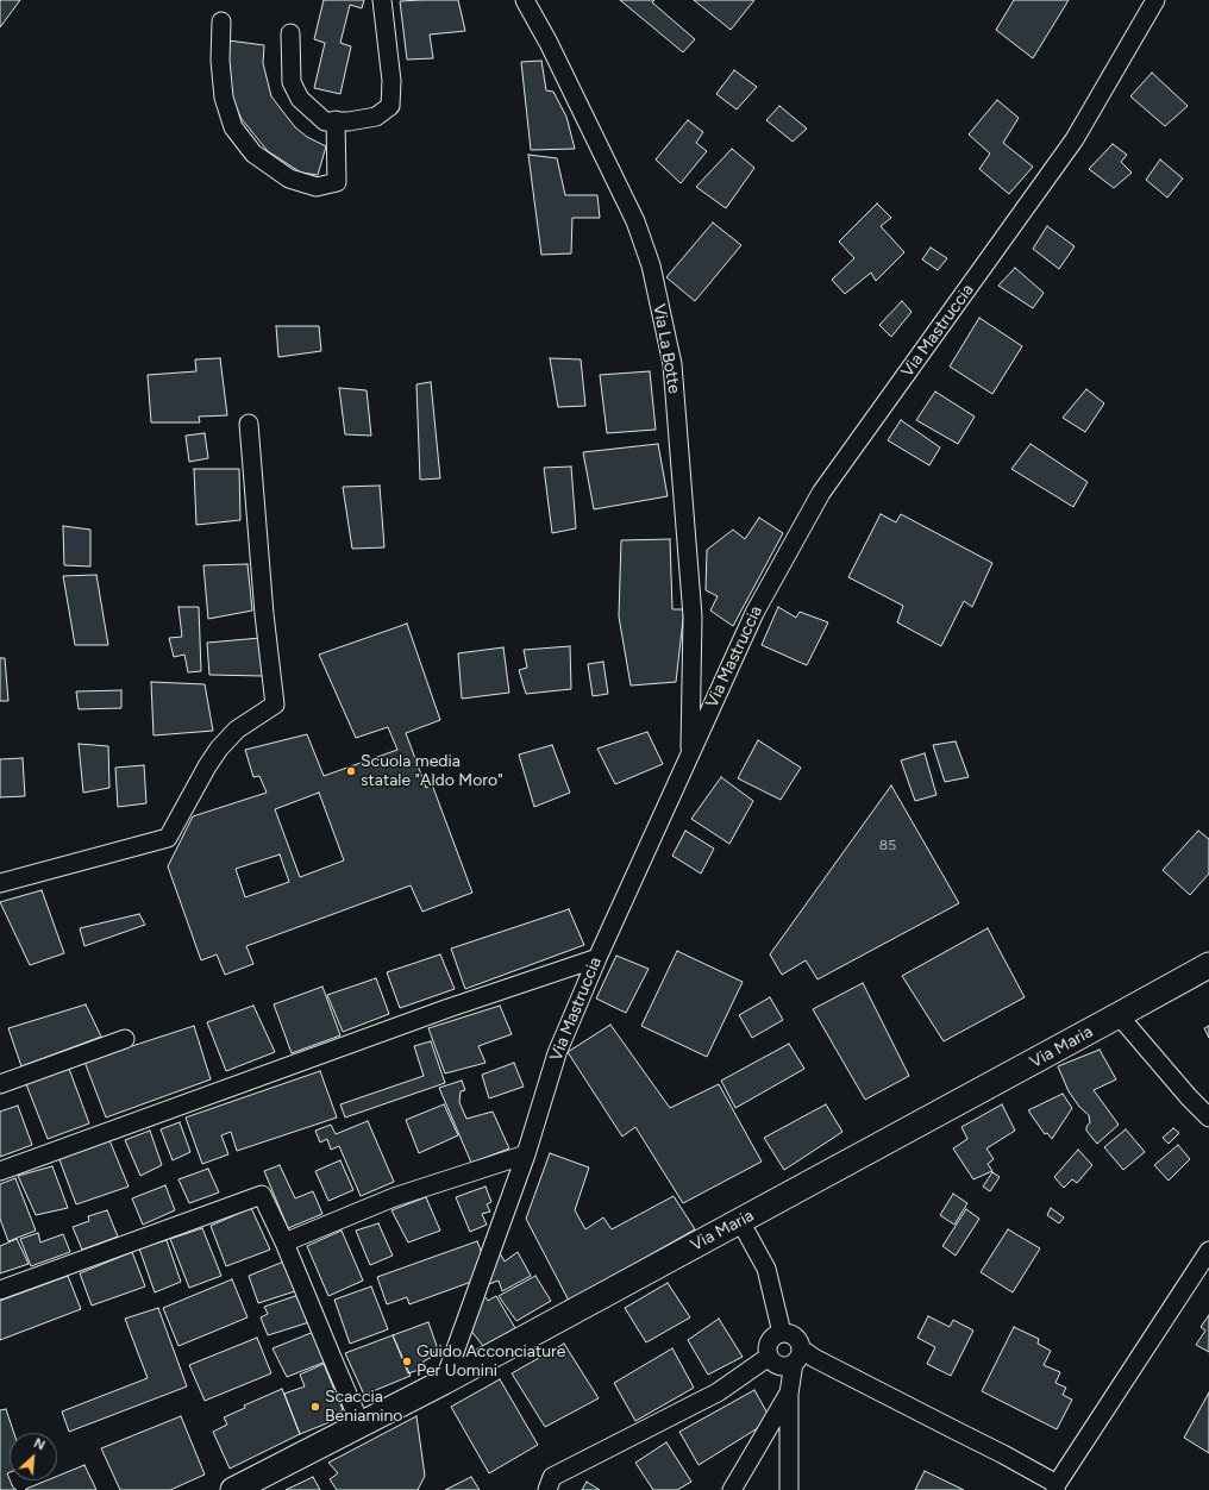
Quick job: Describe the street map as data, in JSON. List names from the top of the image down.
{
  "streets": {
    "street": ["Via Mastruccia", "Via La Botte", "Via Maria"]
  },
  "crossings": [
    ["Via Mastruccia", "Via La Botte"],
    ["Via Mastruccia", "Via Maria"]
  ],
  "places": ["Scuola media statale \"Aldo Moro\"", "Guido Acconciature Per Uomini", "Scaccia Beniamino"],
  "house_numbers": ["85"],
  "north": "top right"
}
